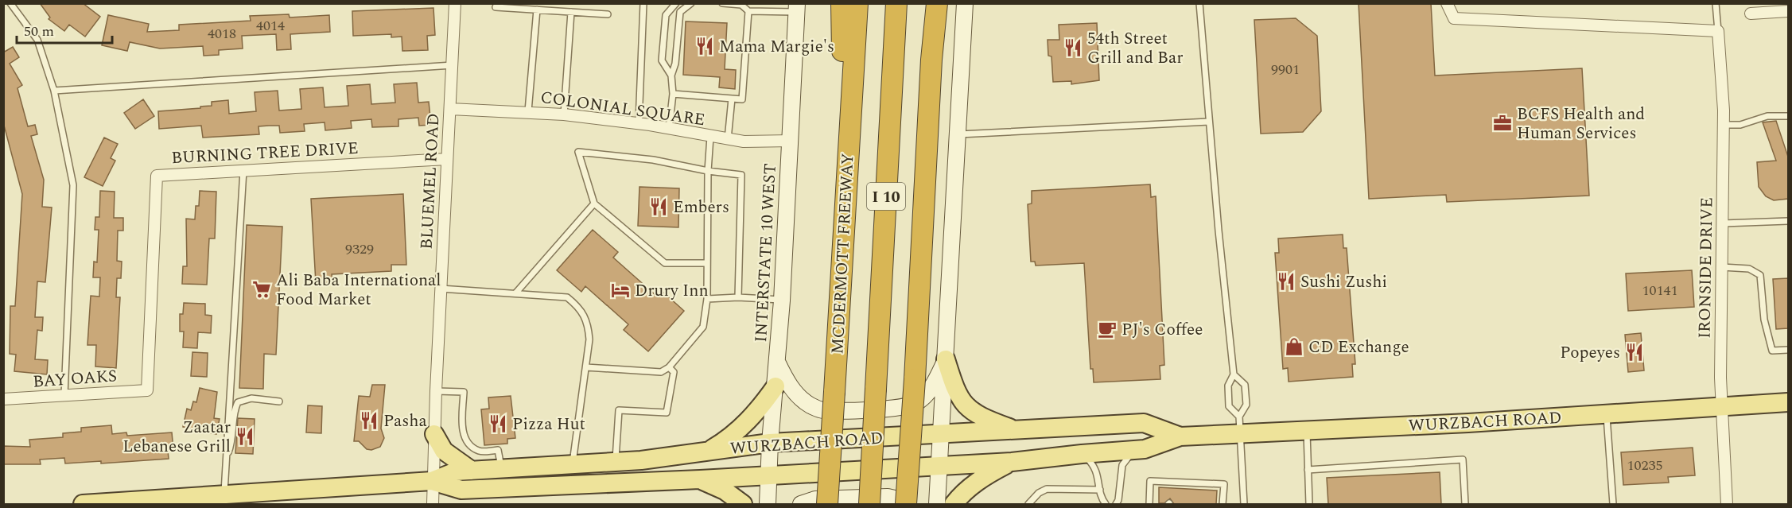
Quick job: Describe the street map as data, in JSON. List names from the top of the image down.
{
  "streets": {
    "highway": ["I 10", "MCDERMOTT FREEWAY"],
    "main road": ["INTERSTATE 10 WEST", "WURZBACH ROAD"],
    "street": [
      "COLONIAL SQUARE",
      "BURNING TREE DRIVE",
      "BLUEMEL ROAD",
      "IRONSIDE DRIVE",
      "BAY OAKS"
    ]
  },
  "crossings": [
    ["COLONIAL SQUARE", "BLUEMEL ROAD"],
    ["COLONIAL SQUARE", "INTERSTATE 10 WEST"],
    ["BURNING TREE DRIVE", "BLUEMEL ROAD"],
    ["BURNING TREE DRIVE", "BAY OAKS"],
    ["BLUEMEL ROAD", "WURZBACH ROAD"],
    ["INTERSTATE 10 WEST", "WURZBACH ROAD"],
    ["IRONSIDE DRIVE", "WURZBACH ROAD"]
  ],
  "places": {
    "restaurant": [
      "Mama Margie's",
      "54th Street Grill and Bar",
      "Embers",
      "Sushi Zushi",
      "Popeyes",
      "Pasha",
      "Pizza Hut",
      "Zaatar Lebanese Grill"
    ],
    "office": ["BCFS Health and Human Services"],
    "supermarket": ["Ali Baba International Food Market"],
    "hotel": ["Drury Inn"],
    "cafe": ["PJ's Coffee"],
    "shop": ["CD Exchange"]
  },
  "house_numbers": [
    "4014",
    "4018",
    "9901",
    "9329",
    "10141",
    "10235"
  ],
  "scale_bar": "50 m"
}
